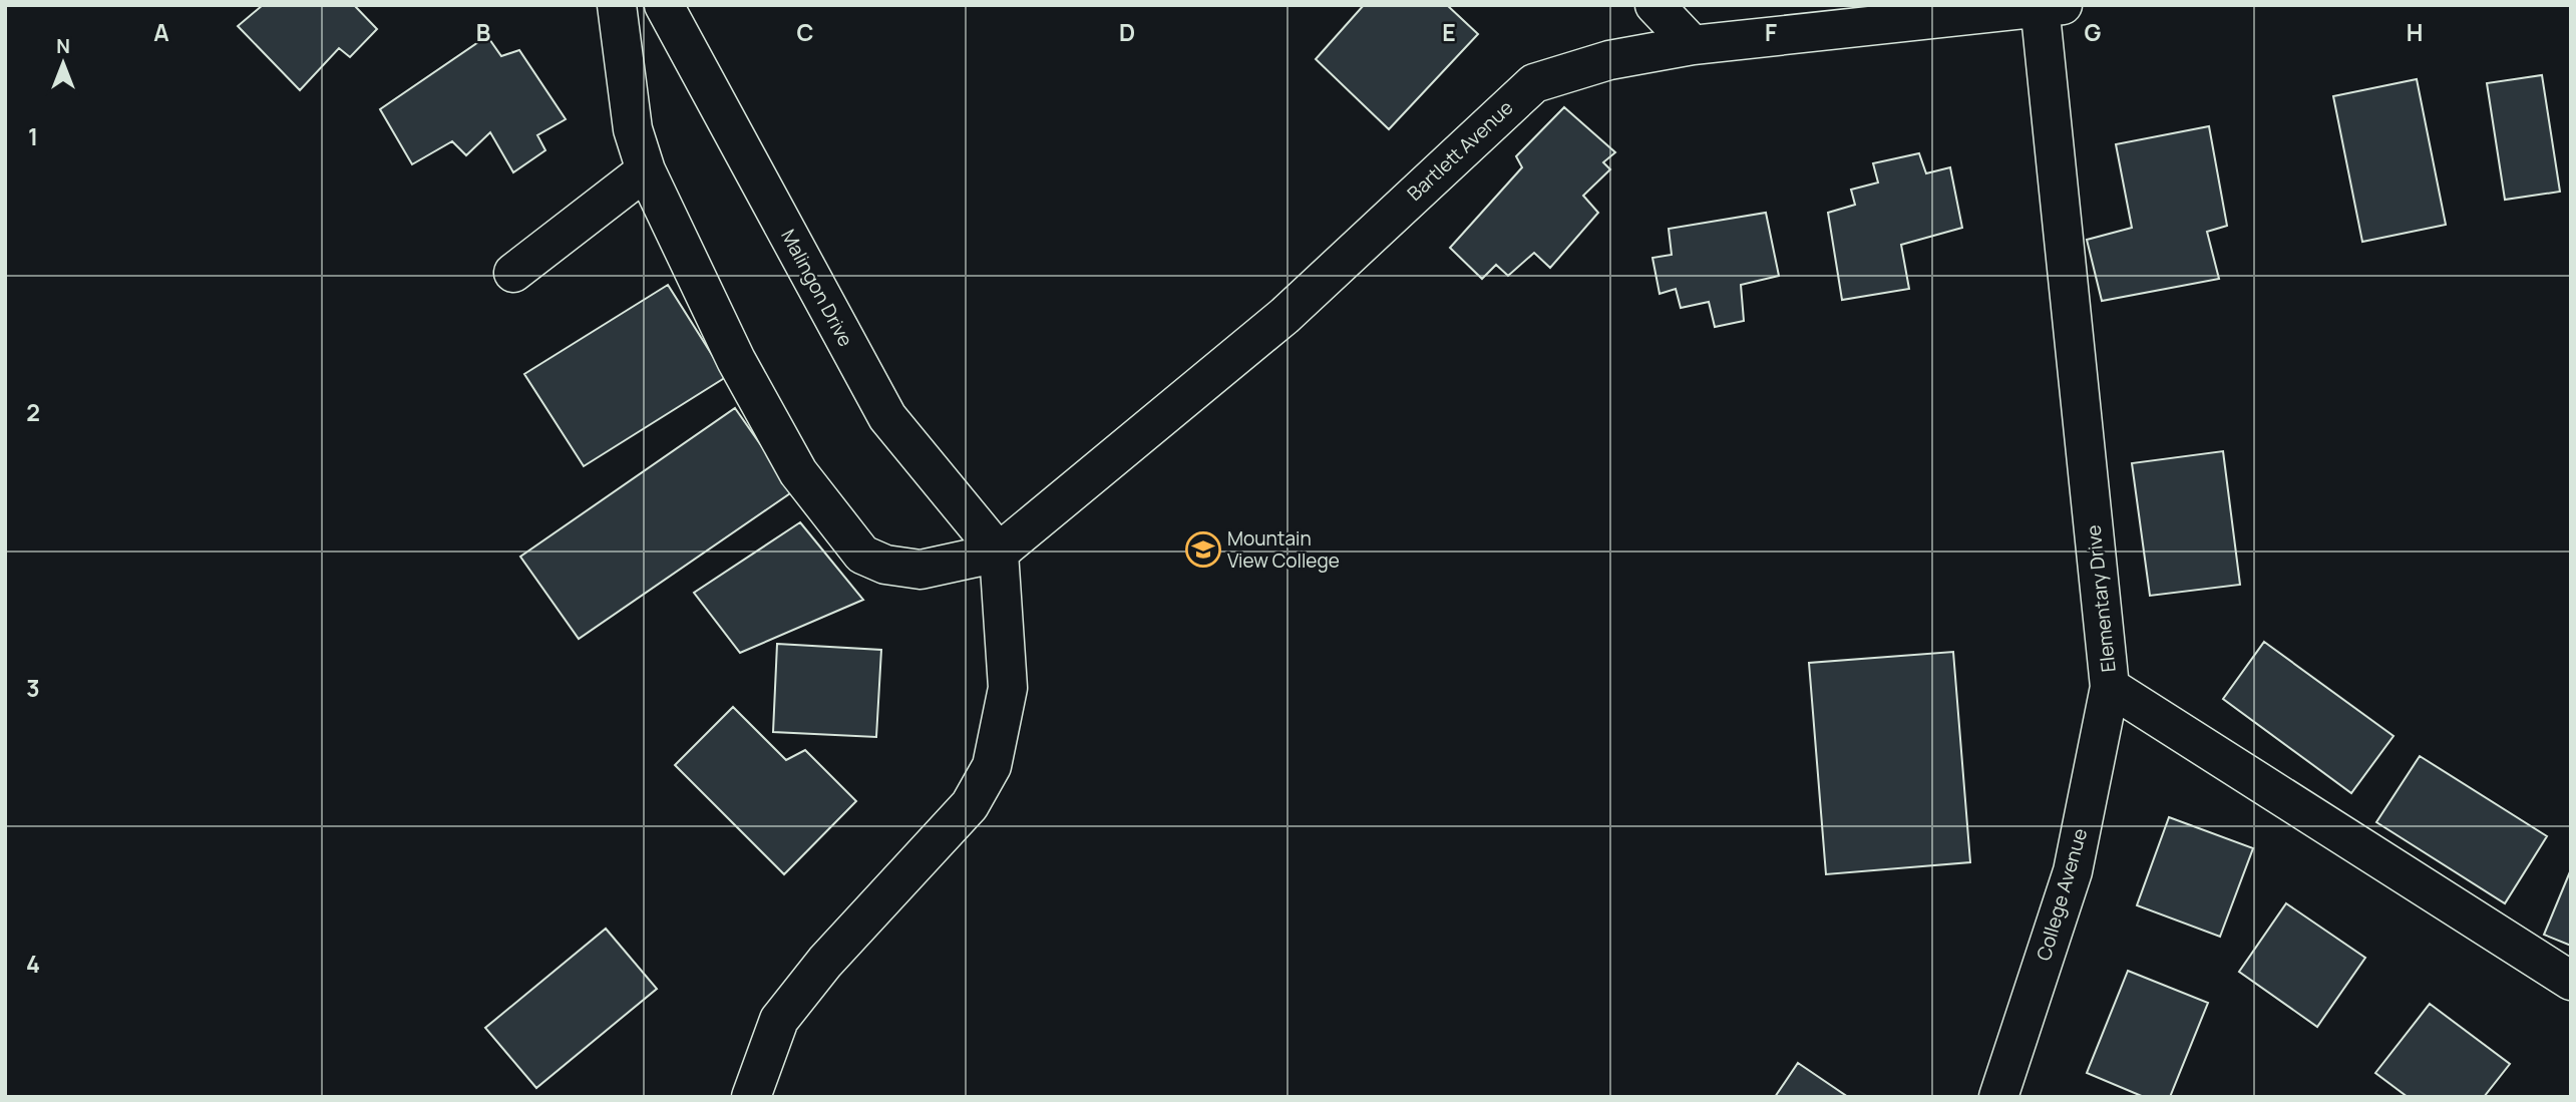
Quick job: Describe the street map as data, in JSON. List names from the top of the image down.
{
  "streets": {
    "street": [
      "Bartlett Avenue",
      "Malingon Drive",
      "Elementary Drive",
      "College Avenue"
    ]
  },
  "crossings": [
    ["Bartlett Avenue", "Malingon Drive"],
    ["Bartlett Avenue", "Elementary Drive"],
    ["Elementary Drive", "College Avenue"]
  ],
  "places": {
    "school or university": ["Mountain View College"]
  },
  "north": "top",
  "grid": {
    "columns": [
      "A",
      "B",
      "C",
      "D",
      "E",
      "F",
      "G",
      "H"
    ],
    "rows": [
      "1",
      "2",
      "3",
      "4"
    ]
  }
}
